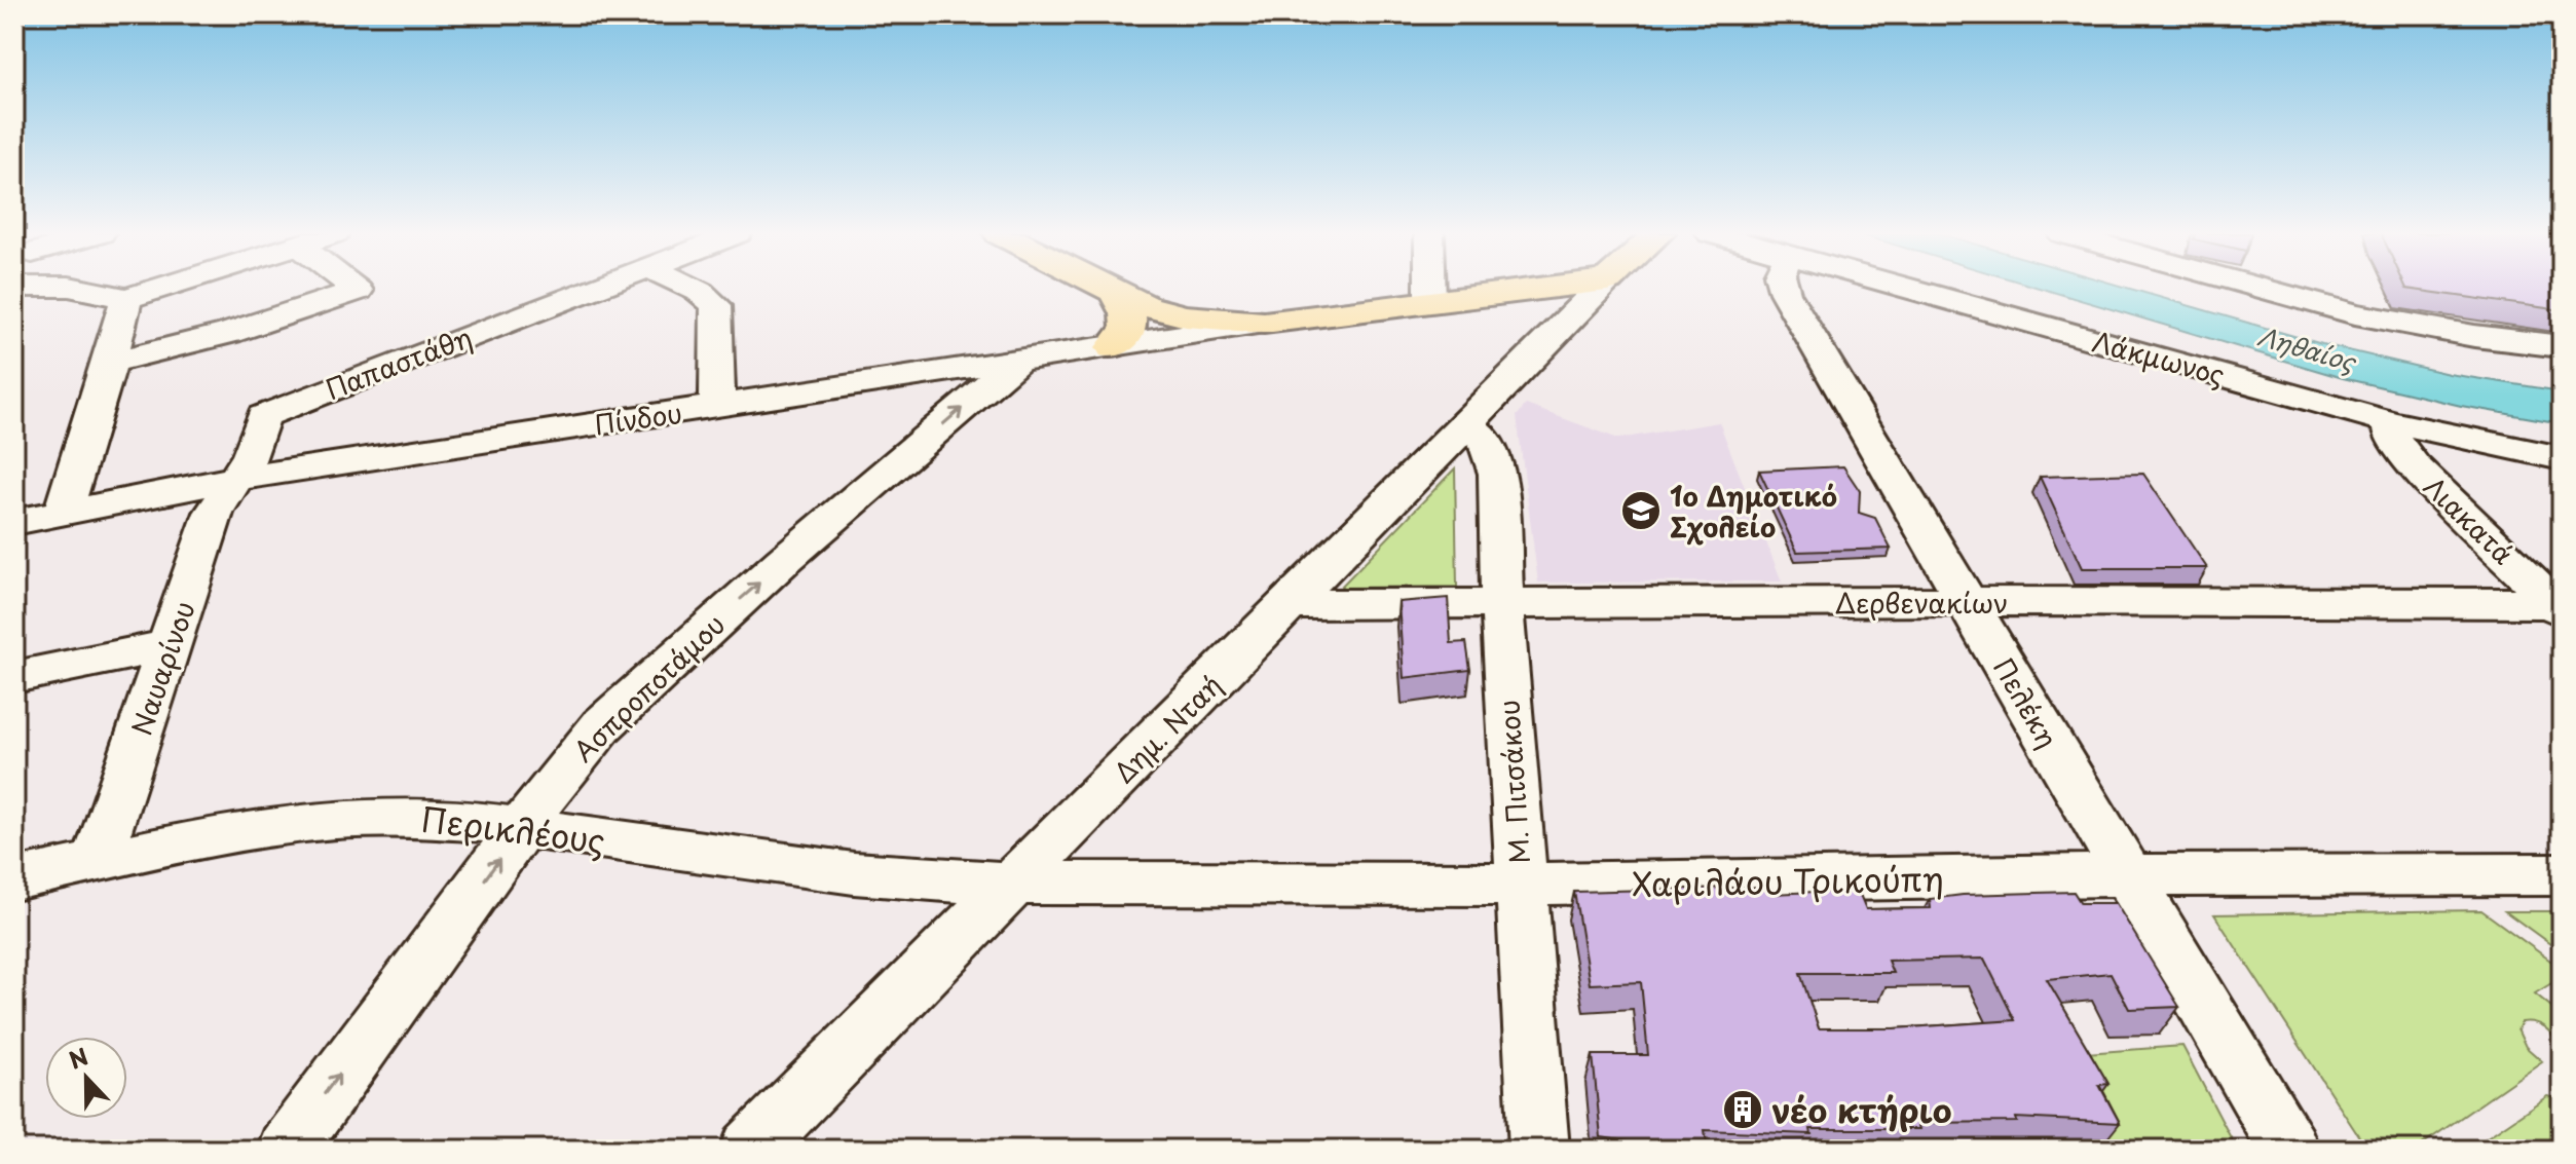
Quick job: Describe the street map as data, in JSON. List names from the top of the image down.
{
  "streets": {
    "street": [
      "Λάκμωνος",
      "Παπαστάθη",
      "Πίνδου",
      "Λιακατά",
      "Δερβενακίων",
      "Ναυαρίνου",
      "Ασπροποτάμου",
      "Πελέκη",
      "Δημ. Νταή",
      "Μ. Πιτσάκου",
      "Περικλέους",
      "Χαριλάου Τρικούπη"
    ]
  },
  "crossings": [
    ["Λάκμωνος", "Λιακατά"],
    ["Παπαστάθη", "Πίνδου"],
    ["Παπαστάθη", "Ναυαρίνου"],
    ["Πίνδου", "Ναυαρίνου"],
    ["Πίνδου", "Ασπροποτάμου"],
    ["Λιακατά", "Δερβενακίων"],
    ["Δερβενακίων", "Πελέκη"],
    ["Δερβενακίων", "Δημ. Νταή"],
    ["Δερβενακίων", "Μ. Πιτσάκου"],
    ["Ναυαρίνου", "Περικλέους"],
    ["Ασπροποτάμου", "Περικλέους"],
    ["Πελέκη", "Χαριλάου Τρικούπη"],
    ["Δημ. Νταή", "Μ. Πιτσάκου"],
    ["Δημ. Νταή", "Περικλέους"],
    ["Δημ. Νταή", "Χαριλάου Τρικούπη"],
    ["Μ. Πιτσάκου", "Χαριλάου Τρικούπη"],
    ["Περικλέους", "Χαριλάου Τρικούπη"]
  ],
  "one_way": ["Ασπροποτάμου"],
  "water": ["Ληθαίος"],
  "places": {
    "school or university": ["1ο Δημοτικό Σχολείο"],
    "building": ["νέο κτήριο"]
  },
  "north": "top"
}
